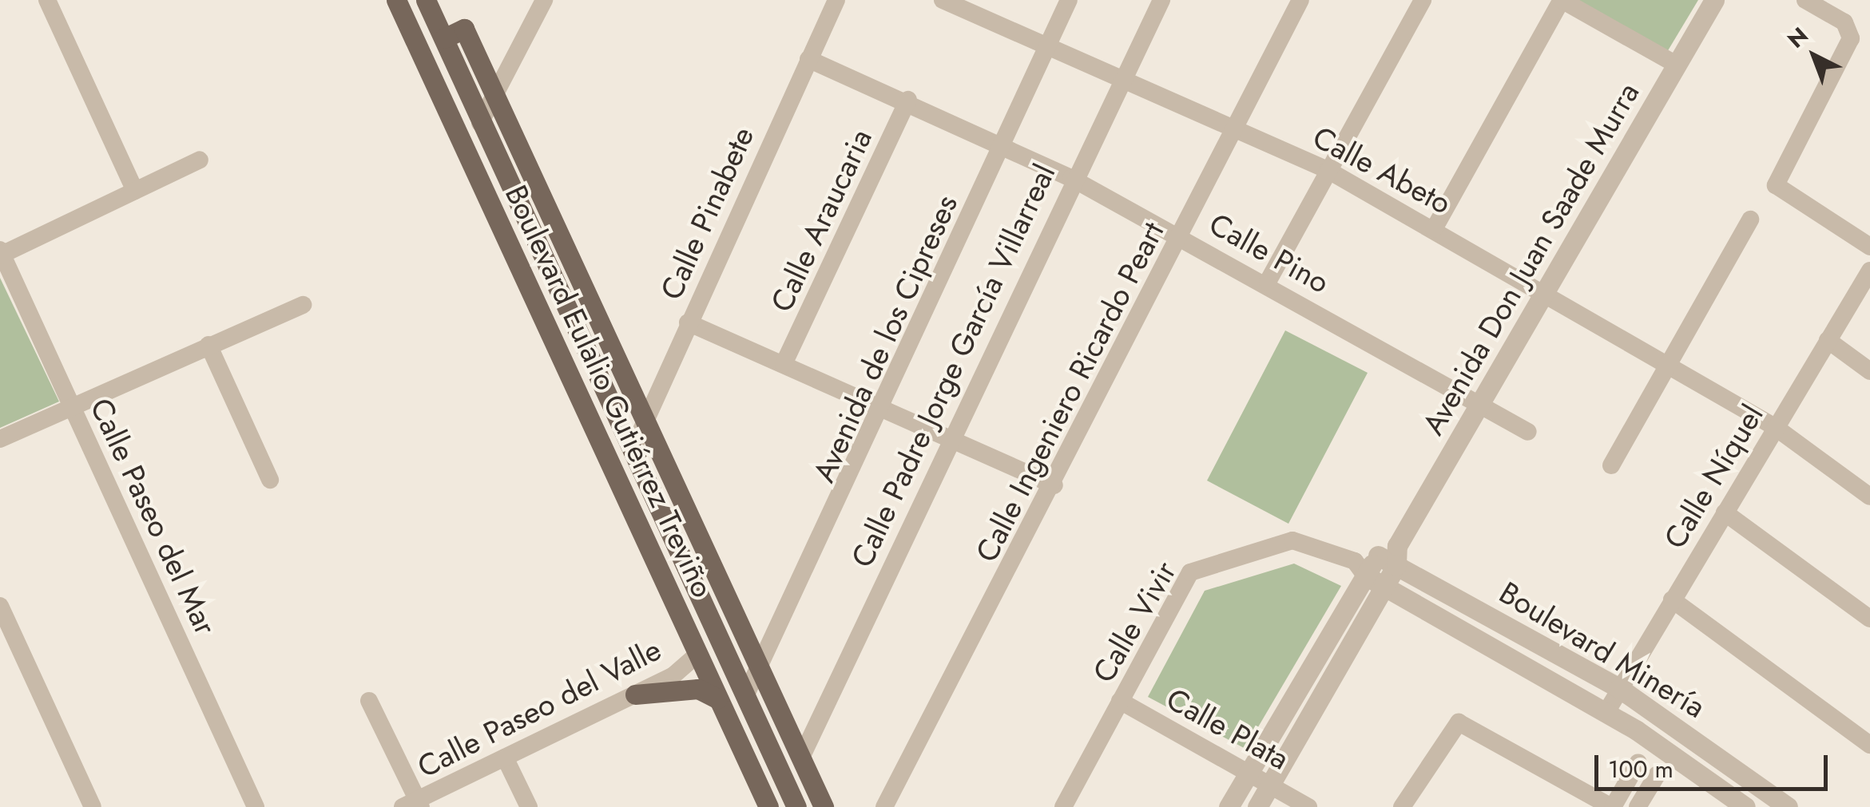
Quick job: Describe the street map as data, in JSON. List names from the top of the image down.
{
  "streets": {
    "main road": ["Boulevard Eulalio Gutiérrez Treviño"],
    "street": [
      "Calle Abeto",
      "Calle Pinabete",
      "Calle Araucaria",
      "Calle Pino",
      "Avenida Don Juan Saade Murra",
      "Avenida de los Cipreses",
      "Calle Padre Jorge García Villarreal",
      "Calle Ingeniero Ricardo Peart",
      "Calle Níquel",
      "Calle Paseo del Mar",
      "Calle Vivir",
      "Boulevard Minería",
      "Calle Paseo del Valle",
      "Calle Plata"
    ]
  },
  "crossings": [
    ["Calle Abeto", "Avenida Don Juan Saade Murra"],
    ["Calle Abeto", "Avenida de los Cipreses"],
    ["Calle Abeto", "Calle Padre Jorge García Villarreal"],
    ["Calle Abeto", "Calle Ingeniero Ricardo Peart"],
    ["Calle Abeto", "Calle Níquel"],
    ["Calle Pinabete", "Calle Pino"],
    ["Calle Pinabete", "Boulevard Eulalio Gutiérrez Treviño"],
    ["Calle Araucaria", "Calle Pino"],
    ["Calle Pino", "Avenida Don Juan Saade Murra"],
    ["Calle Pino", "Avenida de los Cipreses"],
    ["Calle Pino", "Calle Padre Jorge García Villarreal"],
    ["Calle Pino", "Calle Ingeniero Ricardo Peart"],
    ["Avenida Don Juan Saade Murra", "Boulevard Minería"],
    ["Avenida Don Juan Saade Murra", "Calle Plata"],
    ["Avenida de los Cipreses", "Boulevard Eulalio Gutiérrez Treviño"],
    ["Calle Padre Jorge García Villarreal", "Boulevard Eulalio Gutiérrez Treviño"],
    ["Boulevard Eulalio Gutiérrez Treviño", "Calle Paseo del Valle"],
    ["Calle Níquel", "Boulevard Minería"],
    ["Calle Vivir", "Boulevard Minería"],
    ["Calle Vivir", "Calle Plata"]
  ],
  "scale_bar": "100 m",
  "north": "top left"
}
